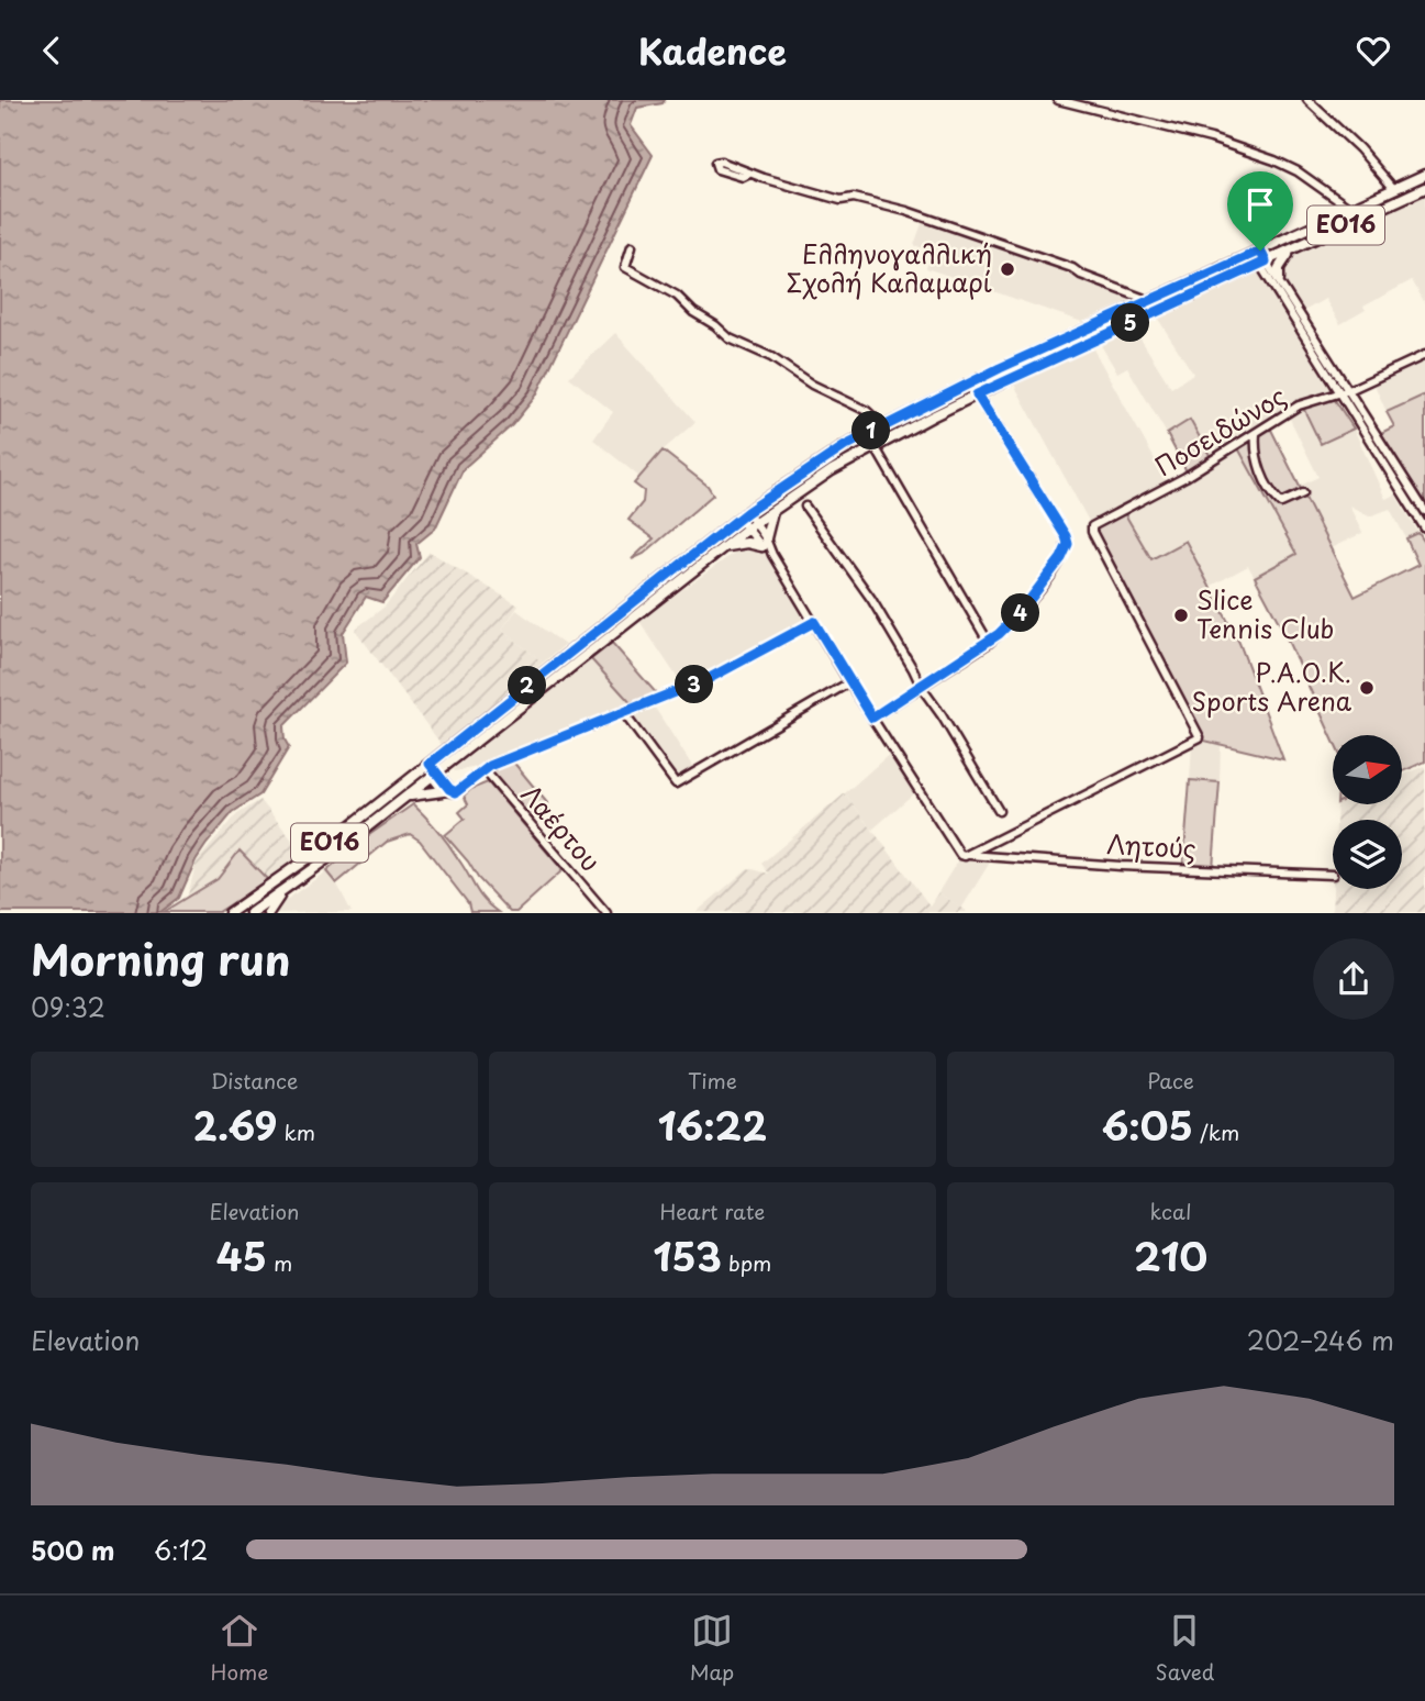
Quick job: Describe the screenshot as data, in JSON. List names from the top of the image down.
{
  "streets": {
    "main road": ["ΕΟ16"],
    "street": ["Ποσειδώνος", "Λαέρτου", "Λητούς"]
  },
  "crossings": [
    ["Ποσειδώνος", "Λητούς"]
  ],
  "places": ["Ελληνογαλλική Σχολή Καλαμαρί", "Slice Tennis Club", "P.A.O.K. Sports Arena"],
  "north": "right",
  "page": {
    "header": "Kadence",
    "pins": [
      "5",
      "1",
      "4",
      "3",
      "2"
    ],
    "heading": ["Morning run", "09:32"],
    "stats": [
      ["Distance", "2.69 km"],
      ["Time", "16:22"],
      ["Pace", "6:05 /km"],
      ["Elevation", "45 m"],
      ["Heart rate", "153 bpm"],
      ["kcal", "210"]
    ],
    "chart": ["Elevation", "202–246 m"],
    "list": [
      {
        "name": "500 m",
        "note": "6:12"
      }
    ],
    "tabs": ["Home", "Map", "Saved"]
  }
}
